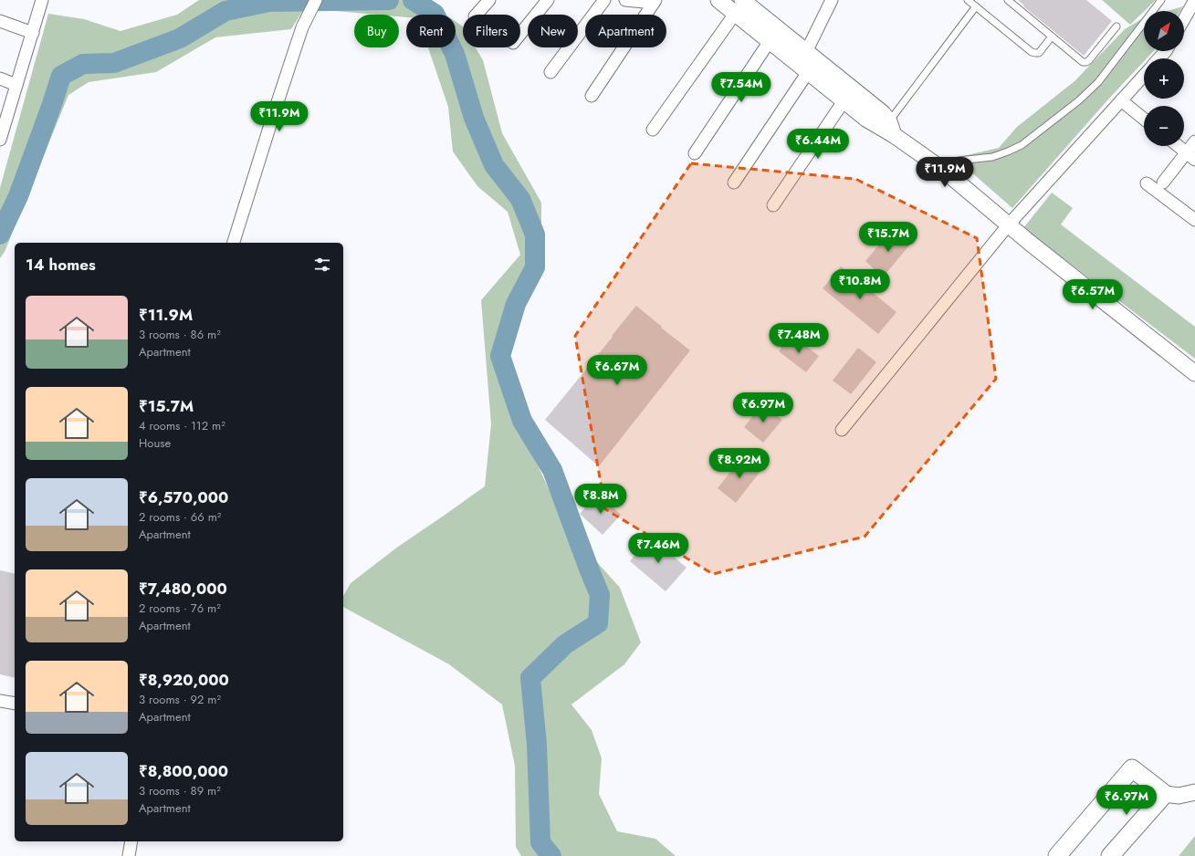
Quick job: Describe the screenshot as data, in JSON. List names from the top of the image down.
{
  "north": "top right",
  "page": {
    "map_buttons": ["+", "−"],
    "chip": [
      "Buy",
      "Rent",
      "Filters",
      "New",
      "Apartment"
    ],
    "price": [
      "₹7.54M",
      "₹11.9M",
      "₹6.44M",
      "₹11.9M",
      "₹15.7M",
      "₹10.8M",
      "₹6.57M",
      "₹7.48M",
      "₹6.67M",
      "₹6.97M",
      "₹8.92M",
      "₹8.8M",
      "₹7.46M",
      "₹6.97M"
    ],
    "heading": "14 homes",
    "list": [
      {
        "name": "₹11.9M",
        "note": "3 rooms · 86 m² · Apartment"
      },
      {
        "name": "₹15.7M",
        "note": "4 rooms · 112 m² · House"
      },
      {
        "name": "₹6,570,000",
        "note": "2 rooms · 66 m² · Apartment"
      },
      {
        "name": "₹7,480,000",
        "note": "2 rooms · 76 m² · Apartment"
      },
      {
        "name": "₹8,920,000",
        "note": "3 rooms · 92 m² · Apartment"
      },
      {
        "name": "₹8,800,000",
        "note": "3 rooms · 89 m² · Apartment"
      }
    ]
  }
}
